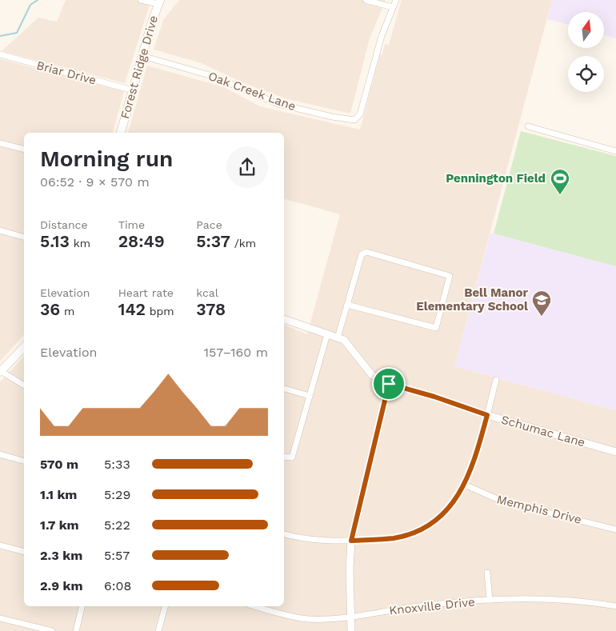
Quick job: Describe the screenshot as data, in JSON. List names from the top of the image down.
{
  "streets": {
    "main road": ["Forest Ridge Drive"],
    "street": [
      "Briar Drive",
      "Oak Creek Lane",
      "Schumac Lane",
      "Memphis Drive",
      "Knoxville Drive"
    ]
  },
  "crossings": [
    ["Forest Ridge Drive", "Briar Drive"],
    ["Forest Ridge Drive", "Oak Creek Lane"]
  ],
  "places": {
    "sports": ["Pennington Field"],
    "school or university": ["Bell Manor Elementary School"]
  },
  "north": "top",
  "page": {
    "heading": ["Morning run", "06:52 · 9 × 570 m"],
    "stats": [
      ["Distance", "5.13 km"],
      ["Time", "28:49"],
      ["Pace", "5:37 /km"],
      ["Elevation", "36 m"],
      ["Heart rate", "142 bpm"],
      ["kcal", "378"]
    ],
    "chart": ["Elevation", "157–160 m"],
    "list": [
      {
        "name": "570 m",
        "note": "5:33"
      },
      {
        "name": "1.1 km",
        "note": "5:29"
      },
      {
        "name": "1.7 km",
        "note": "5:22"
      },
      {
        "name": "2.3 km",
        "note": "5:57"
      },
      {
        "name": "2.9 km",
        "note": "6:08"
      }
    ]
  }
}
